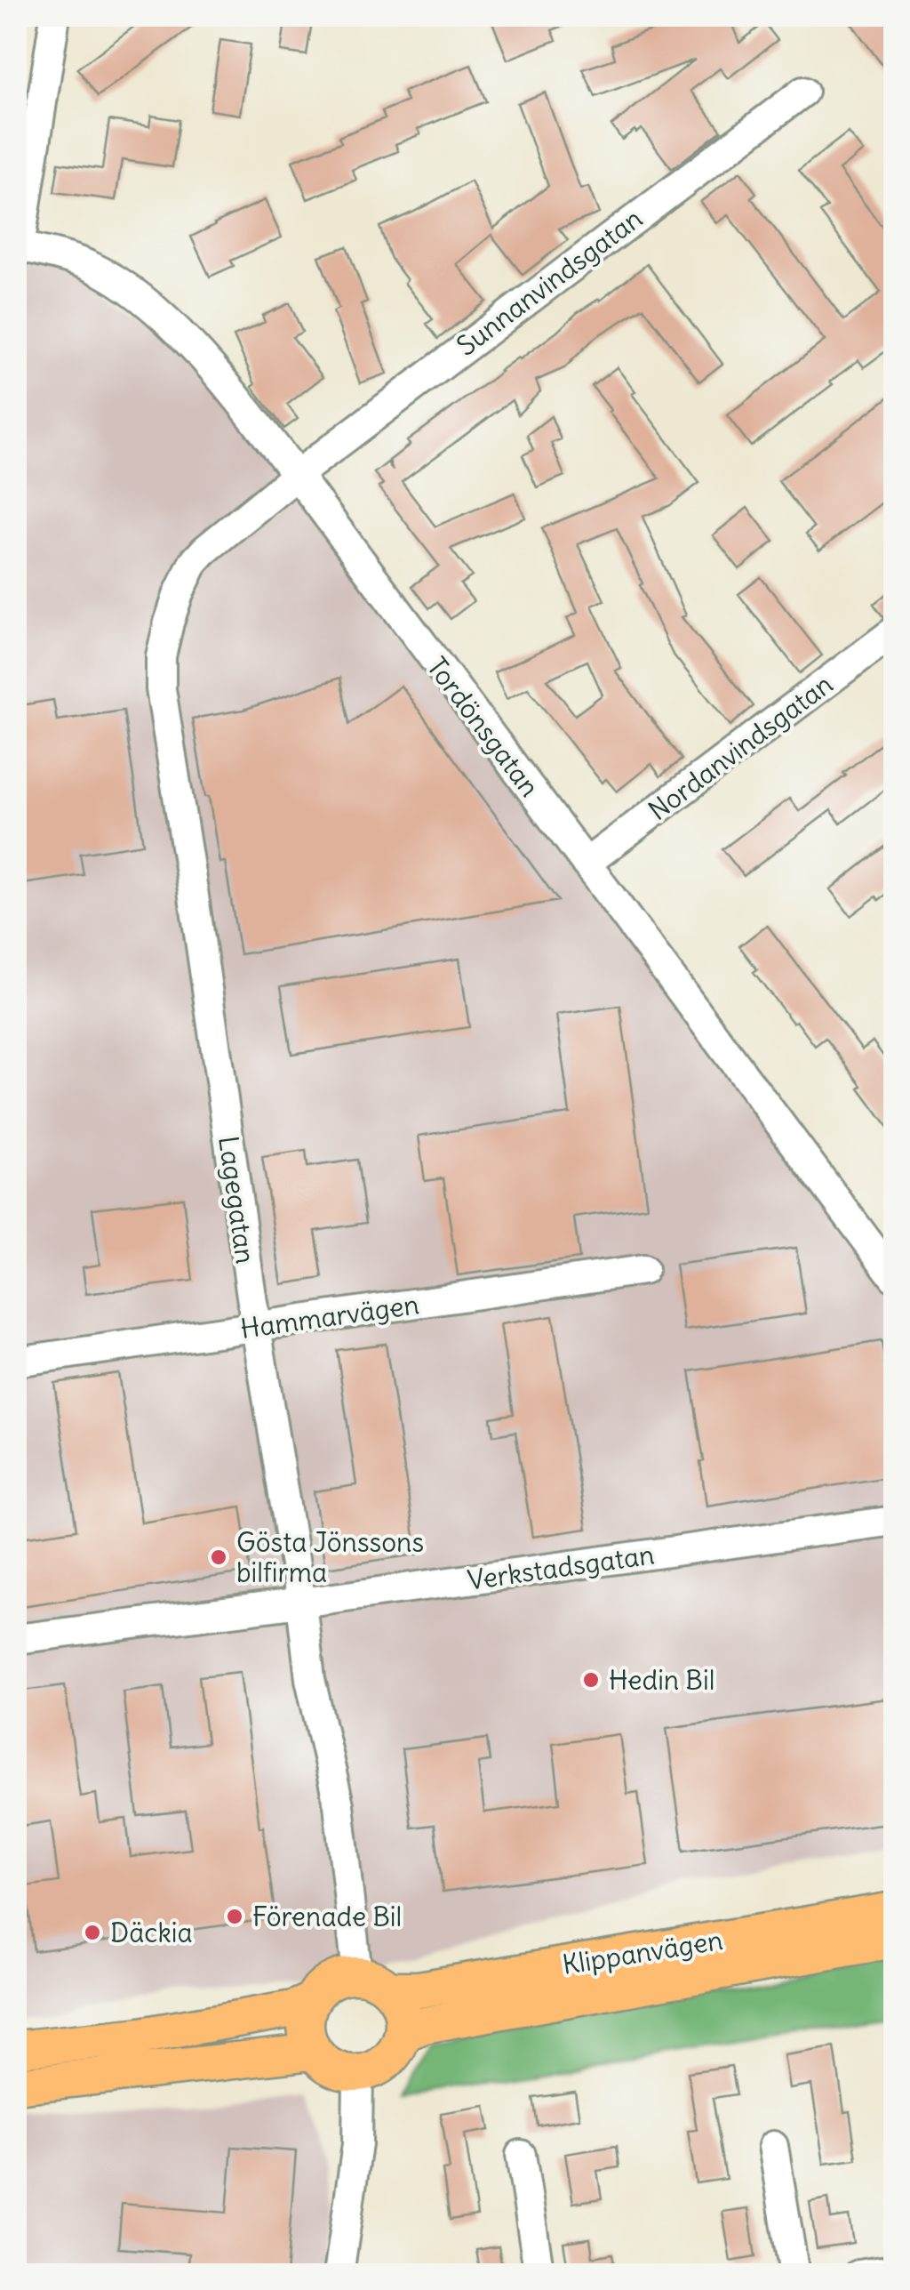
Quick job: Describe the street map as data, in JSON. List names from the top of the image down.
{
  "streets": {
    "main road": ["Klippanvägen"],
    "street": [
      "Sunnanvindsgatan",
      "Tordönsgatan",
      "Nordanvindsgatan",
      "Lagegatan",
      "Hammarvägen",
      "Verkstadsgatan"
    ]
  },
  "crossings": [
    ["Sunnanvindsgatan", "Tordönsgatan"],
    ["Sunnanvindsgatan", "Lagegatan"],
    ["Tordönsgatan", "Nordanvindsgatan"],
    ["Tordönsgatan", "Lagegatan"],
    ["Lagegatan", "Hammarvägen"],
    ["Lagegatan", "Verkstadsgatan"],
    ["Lagegatan", "Klippanvägen"]
  ],
  "places": [
    "Gösta Jönssons bilfirma",
    "Hedin Bil",
    "Förenade Bil",
    "Däckia"
  ]
}
